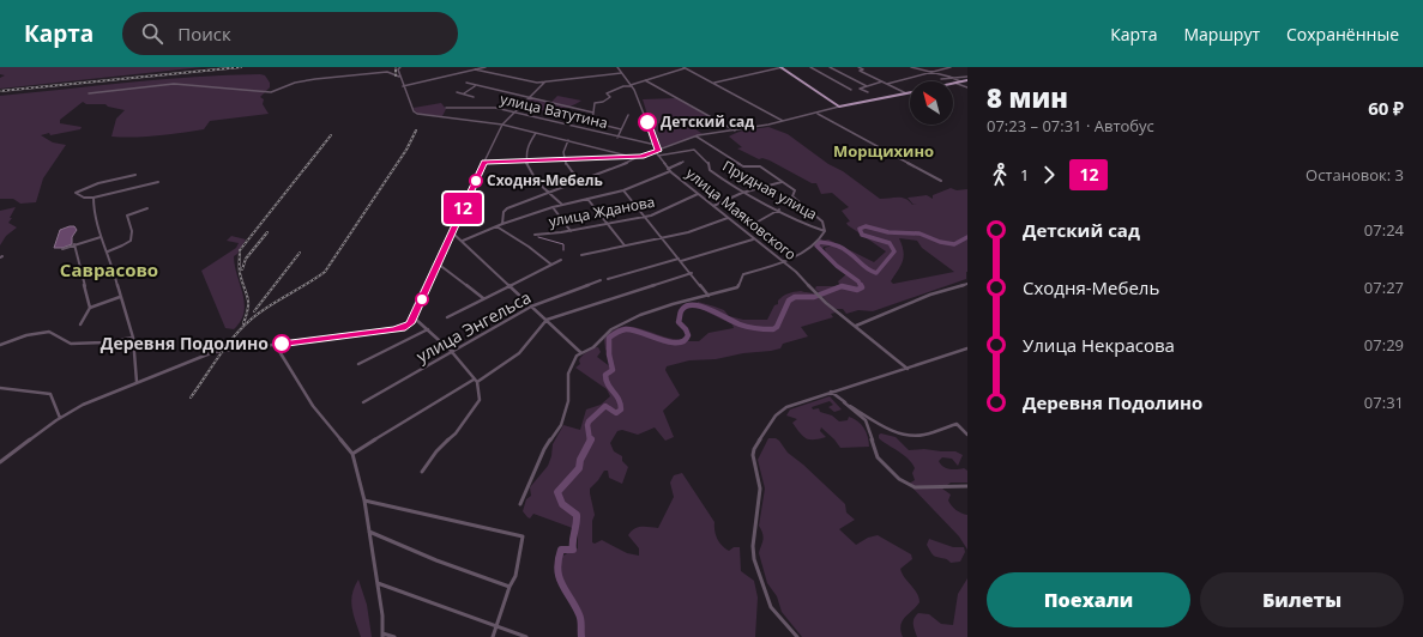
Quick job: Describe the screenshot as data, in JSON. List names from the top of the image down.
{
  "streets": {
    "street": [
      "улица Ватутина",
      "Прудная улица",
      "улица Жданова",
      "улица Маяковского",
      "улица Энгельса"
    ]
  },
  "crossings": [
    ["улица Ватутина", "улица Маяковского"],
    ["Прудная улица", "улица Маяковского"],
    ["улица Жданова", "улица Маяковского"]
  ],
  "districts": ["Морщихино", "Саврасово"],
  "places": ["Детский сад", "Сходня-Мебель", "Деревня Подолино"],
  "lines": ["bus line 12"],
  "north": "top left",
  "page": {
    "header": "Карта",
    "search": "Поиск",
    "nav": ["Карта", "Маршрут", "Сохранённые"],
    "on_map": "12",
    "heading": ["8 мин", "07:23 – 07:31 · Автобус", "60 ₽"],
    "legs": ["1", "12", "Остановок: 3"],
    "list": [
      {
        "name": "Детский сад",
        "value": "07:24"
      },
      {
        "name": "Сходня-Мебель",
        "value": "07:27"
      },
      {
        "name": "Улица Некрасова",
        "value": "07:29"
      },
      {
        "name": "Деревня Подолино",
        "value": "07:31"
      }
    ],
    "buttons": ["Поехали", "Билеты"]
  }
}
